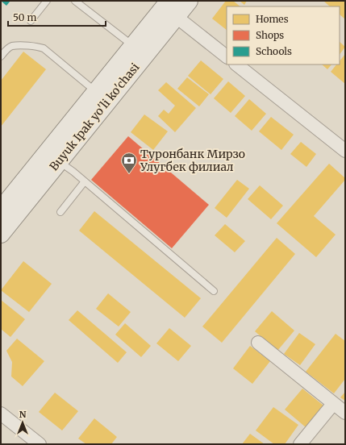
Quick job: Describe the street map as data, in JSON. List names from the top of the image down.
{
  "streets": {
    "main road": ["Buyuk Ipak yo'li ko'chasi"]
  },
  "places": {
    "bank": ["Туронбанк Мирзо Улугбек филиал"]
  },
  "legend": ["Homes", "Shops", "Schools"],
  "scale_bar": "50 m",
  "north": "top"
}
